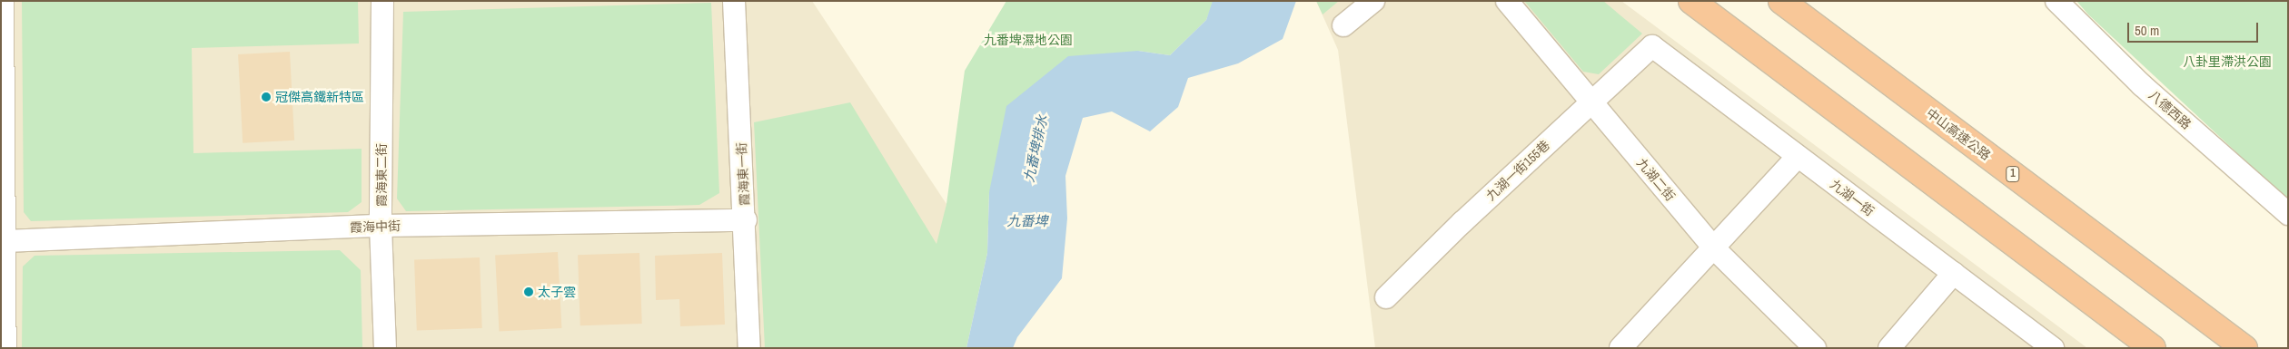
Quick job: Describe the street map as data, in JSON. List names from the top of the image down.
{
  "streets": {
    "highway": ["中山高速公路", "1"],
    "street": [
      "八德西路",
      "九湖一街155巷",
      "霞海東一街",
      "霞海東二街",
      "九湖二街",
      "九湖一街",
      "霞海中街"
    ]
  },
  "crossings": [
    ["九湖一街155巷", "九湖二街"],
    ["九湖一街155巷", "九湖一街"],
    ["霞海東一街", "霞海中街"],
    ["霞海東二街", "霞海中街"]
  ],
  "water": ["九番埤排水", "九番埤"],
  "parks": ["九番埤濕地公園", "八卦里滯洪公園"],
  "places": ["冠傑高鐵新特區", "太子雲"],
  "scale_bar": "50 m"
}
